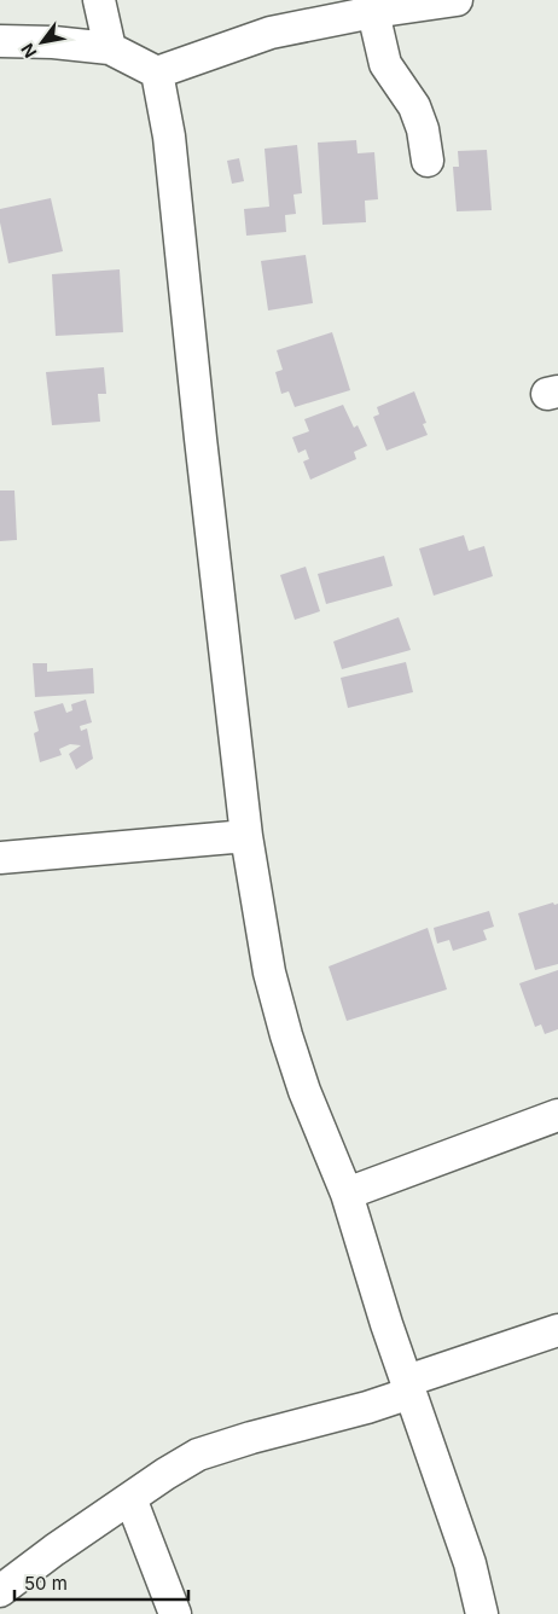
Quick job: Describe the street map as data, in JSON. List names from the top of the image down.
{
  "scale_bar": "50 m",
  "north": "bottom left"
}
